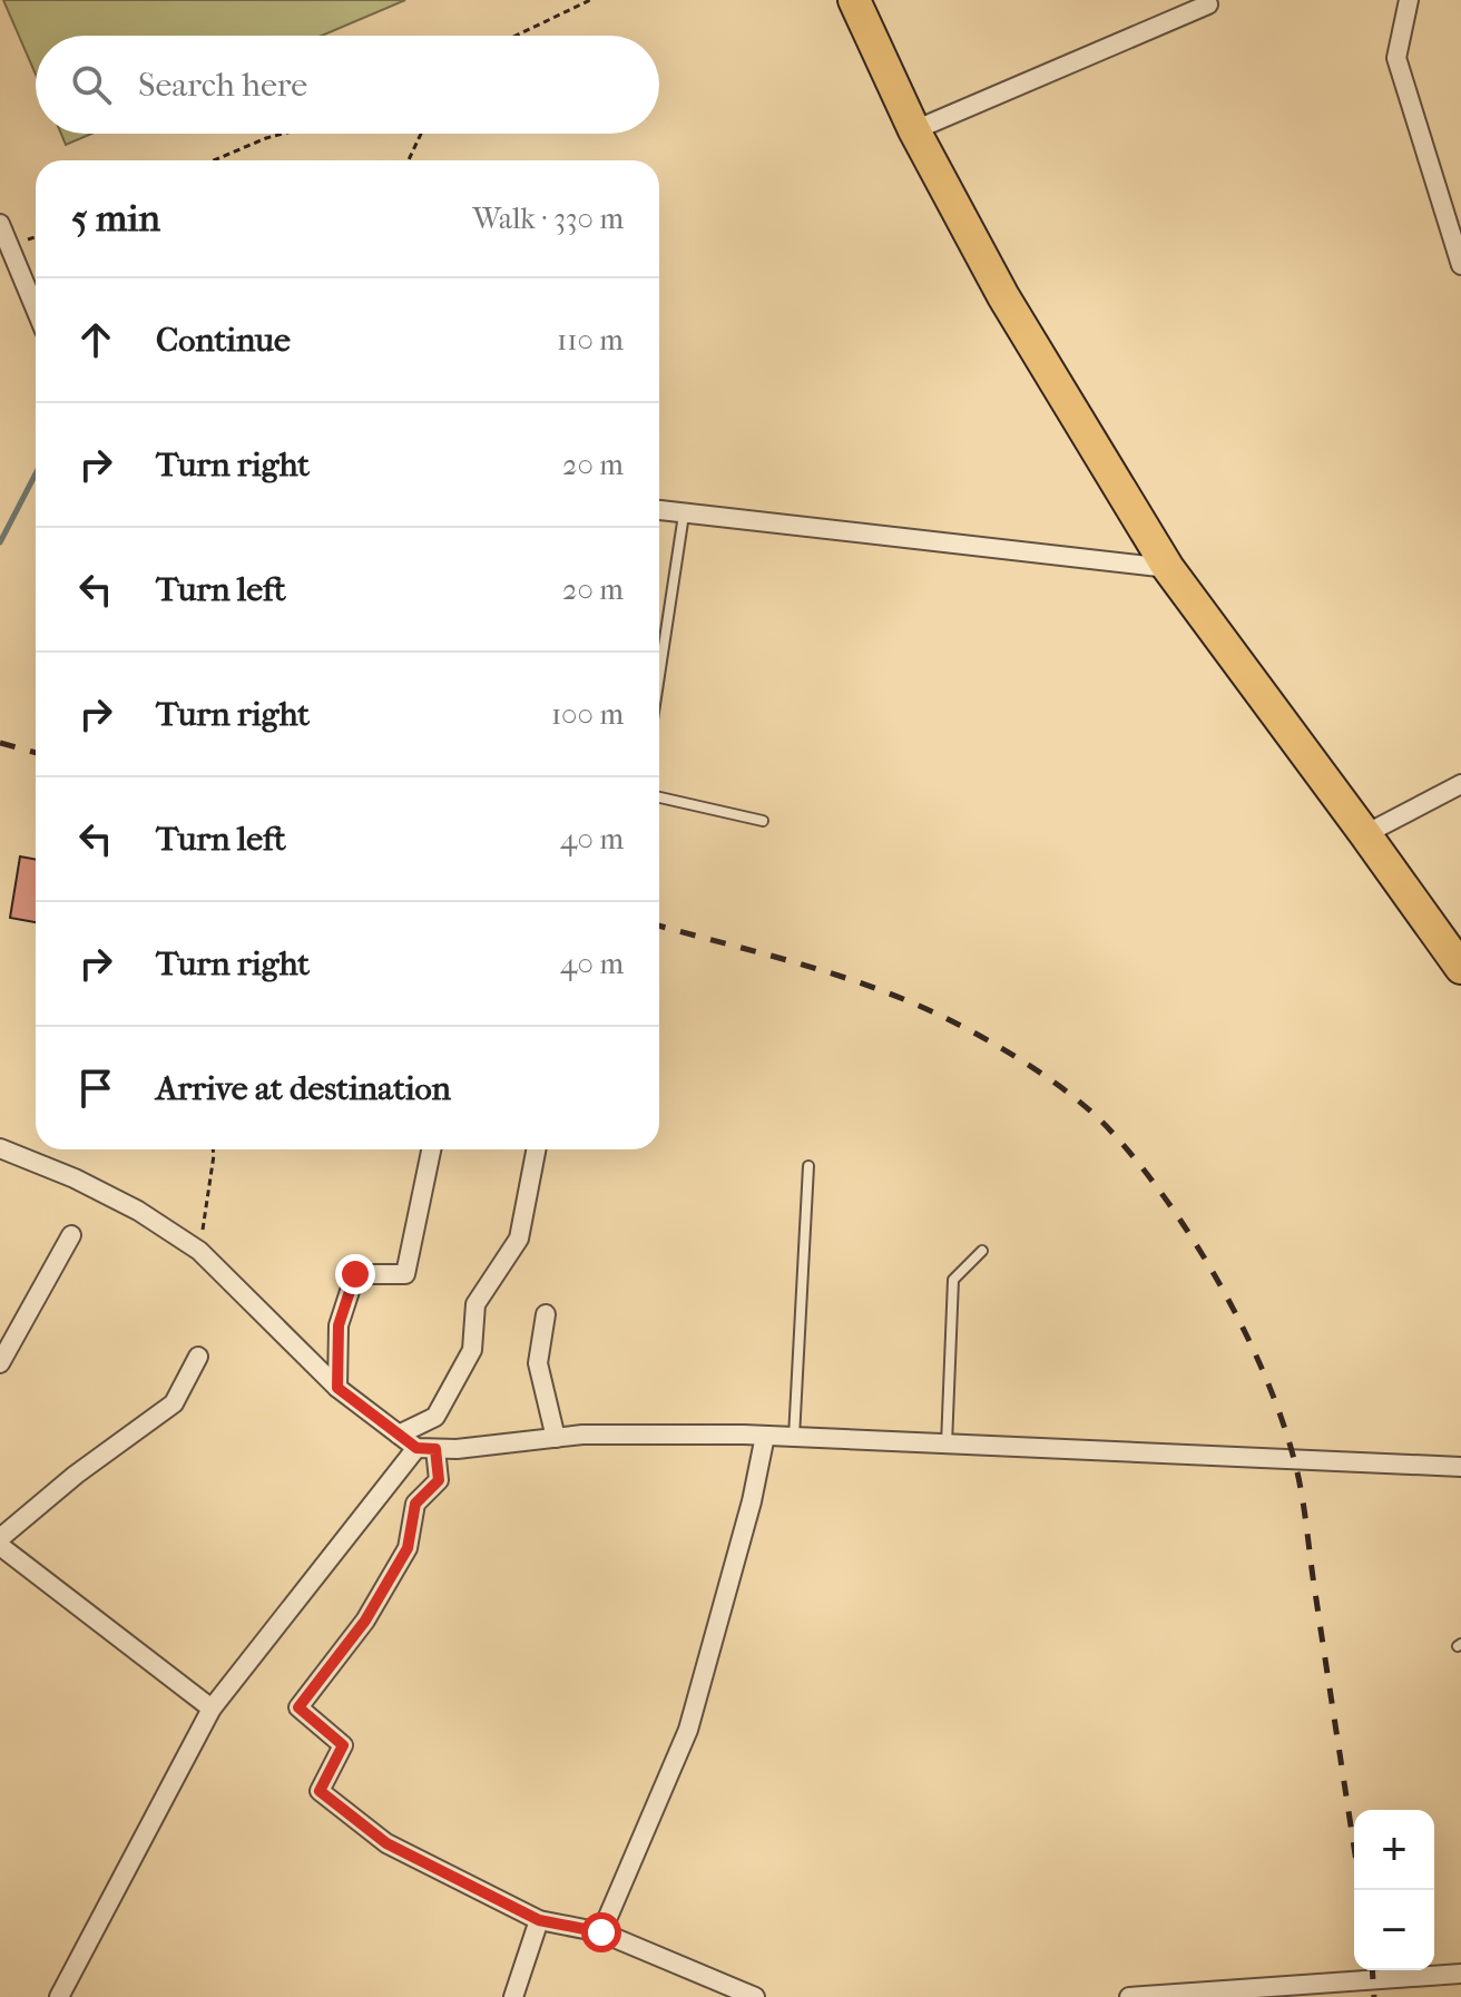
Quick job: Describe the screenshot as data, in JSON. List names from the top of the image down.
{
  "page": {
    "search": "Search here",
    "heading": ["5 min", "Walk · 330 m"],
    "list": [
      ["Continue", "110 m"],
      ["Turn right", "20 m"],
      ["Turn left", "20 m"],
      ["Turn right", "100 m"],
      ["Turn left", "40 m"],
      ["Turn right", "40 m"],
      "Arrive at destination"
    ],
    "map_buttons": ["+", "−"]
  }
}
